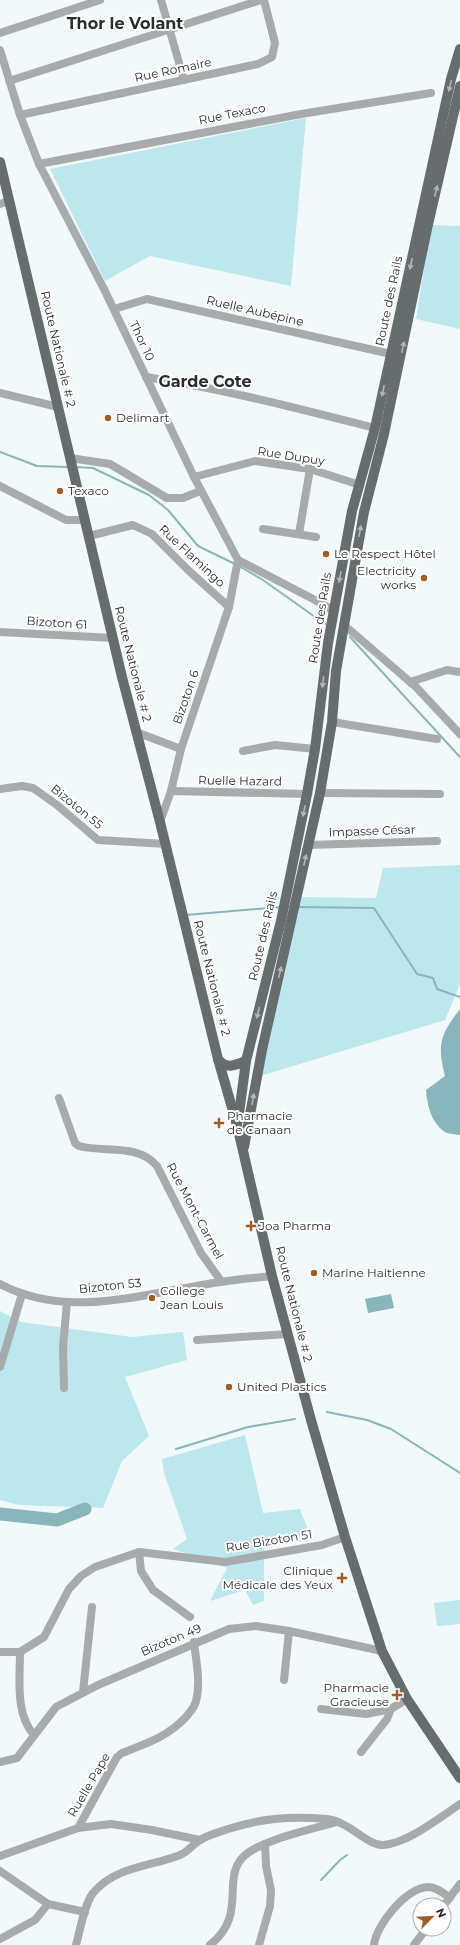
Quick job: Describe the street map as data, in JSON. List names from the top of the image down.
{
  "streets": {
    "main road": ["Route des Rails", "Route Nationale # 2"],
    "street": [
      "Rue Romaire",
      "Rue Texaco",
      "Ruelle Aubépine",
      "Thor 10",
      "Rue Dupuy",
      "Rue Flamingo",
      "Bizoton 61",
      "Bizoton 6",
      "Ruelle Hazard",
      "Bizoton 55",
      "Impasse César",
      "Rue Mont-Carmel",
      "Bizoton 53",
      "Rue Bizoton 51",
      "Bizoton 49",
      "Ruelle Pape"
    ]
  },
  "crossings": [
    ["Rue Romaire", "Thor 10"],
    ["Rue Texaco", "Thor 10"],
    ["Route des Rails", "Ruelle Aubépine"],
    ["Route des Rails", "Route Nationale # 2"],
    ["Route des Rails", "Rue Dupuy"],
    ["Route des Rails", "Ruelle Hazard"],
    ["Route des Rails", "Impasse César"],
    ["Ruelle Aubépine", "Thor 10"],
    ["Thor 10", "Rue Dupuy"],
    ["Thor 10", "Bizoton 6"],
    ["Route Nationale # 2", "Rue Flamingo"],
    ["Route Nationale # 2", "Bizoton 61"],
    ["Route Nationale # 2", "Bizoton 6"],
    ["Route Nationale # 2", "Bizoton 55"],
    ["Route Nationale # 2", "Bizoton 53"],
    ["Route Nationale # 2", "Rue Bizoton 51"],
    ["Route Nationale # 2", "Bizoton 49"],
    ["Rue Flamingo", "Bizoton 6"],
    ["Bizoton 6", "Ruelle Hazard"],
    ["Rue Mont-Carmel", "Bizoton 53"],
    ["Bizoton 49", "Ruelle Pape"]
  ],
  "districts": ["Thor le Volant", "Garde Cote"],
  "places": {
    "other": [
      "Delimart",
      "Texaco",
      "Le Respect Hôtel",
      "Electricity works",
      "Marine Haitienne",
      "College Jean Louis",
      "United Plastics"
    ],
    "health": [
      "Pharmacie de Canaan",
      "Joa Pharma",
      "Clinique Médicale des Yeux",
      "Pharmacie Gracieuse"
    ]
  },
  "north": "top right"
}
